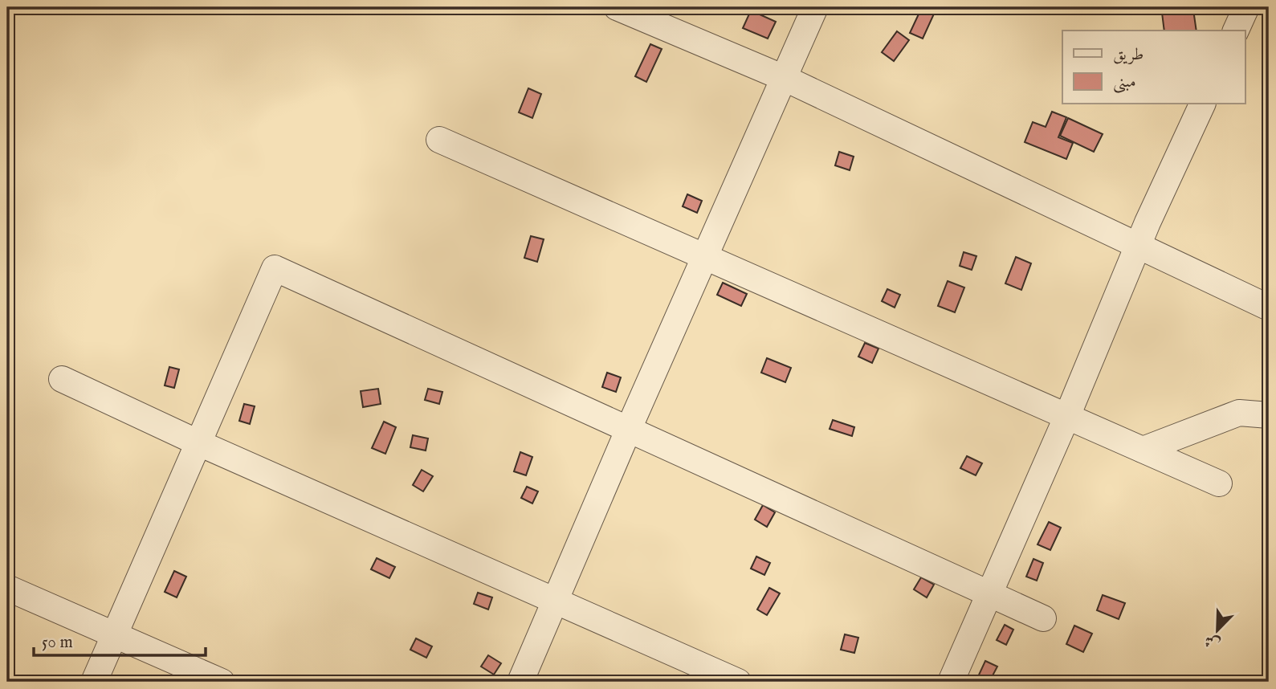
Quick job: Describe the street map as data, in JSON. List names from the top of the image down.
{
  "legend": ["طريق", "مبنى"],
  "scale_bar": "50 m",
  "north": "bottom left"
}
